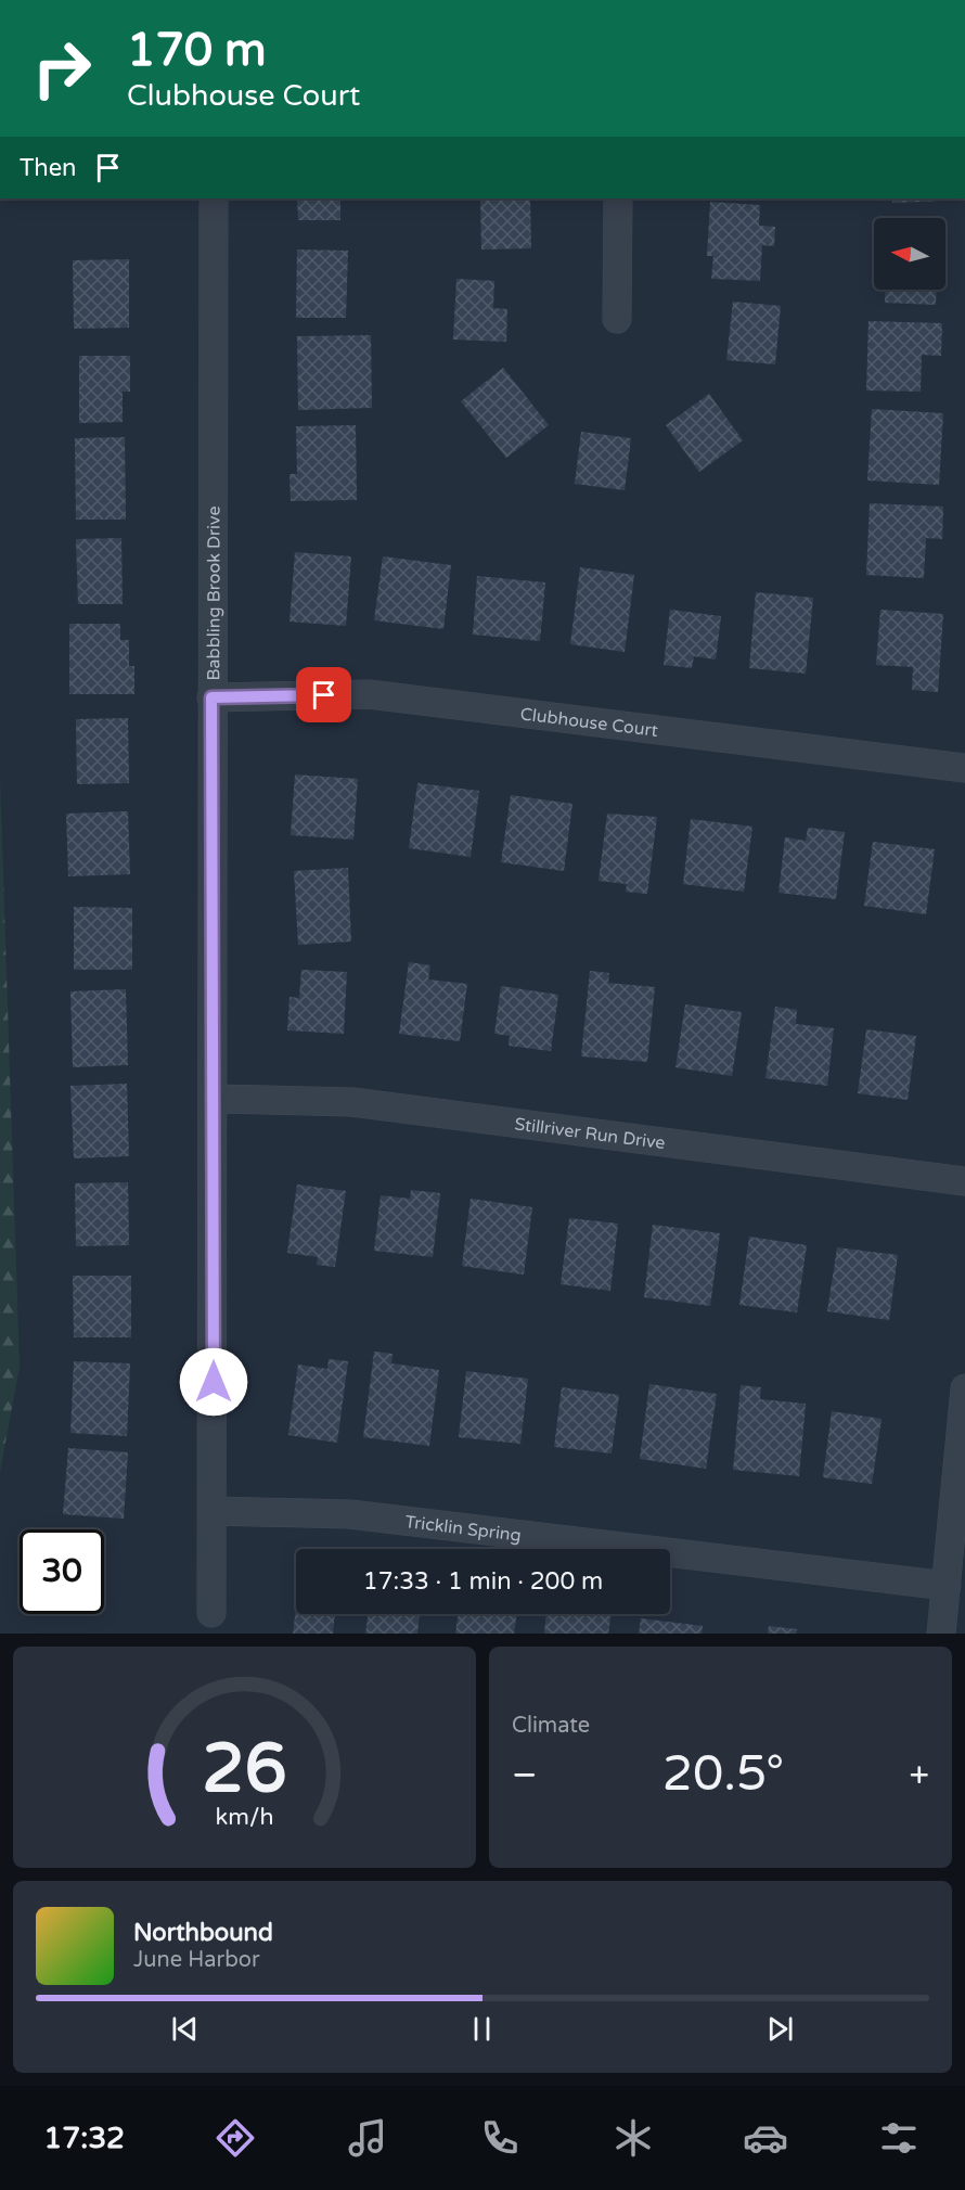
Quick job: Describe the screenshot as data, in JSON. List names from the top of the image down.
{
  "streets": {
    "street": [
      "Babbling Brook Drive",
      "Clubhouse Court",
      "Stillriver Run Drive",
      "Tricklin Spring"
    ]
  },
  "crossings": [
    ["Babbling Brook Drive", "Clubhouse Court"],
    ["Babbling Brook Drive", "Stillriver Run Drive"],
    ["Babbling Brook Drive", "Tricklin Spring"]
  ],
  "north": "left",
  "page": {
    "turn": ["170 m", "Clubhouse Court"],
    "then": "Then",
    "limit": "30",
    "trip": "17:33 · 1 min · 200 m",
    "tile": "Climate",
    "heat": ["−", "20.5°", "+"],
    "song": ["Northbound", "June Harbor"],
    "tabs": "17:32",
    "gauge": ["26", "km/h"]
  }
}
